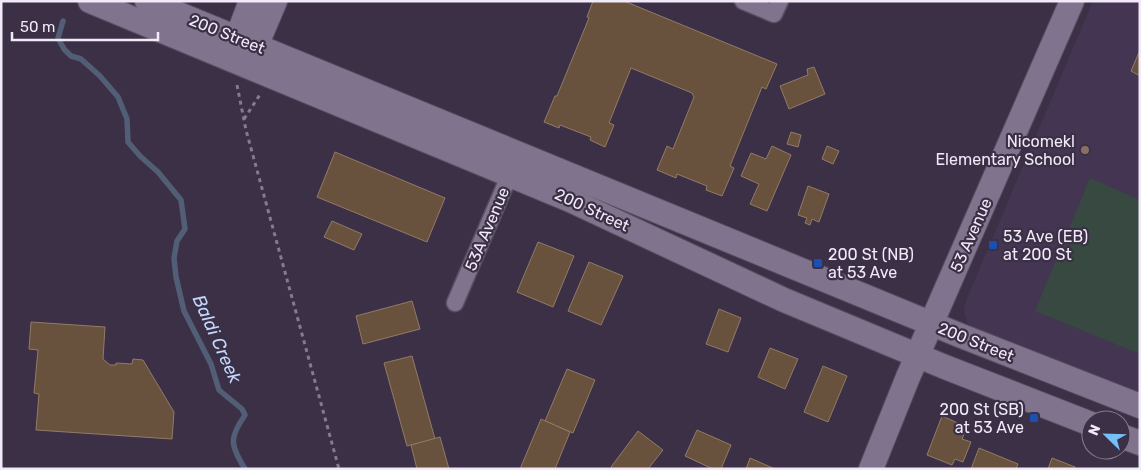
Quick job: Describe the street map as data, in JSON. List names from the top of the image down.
{
  "streets": {
    "main road": ["200 Street", "53 Avenue"],
    "street": ["53A Avenue"]
  },
  "crossings": [
    ["200 Street", "53A Avenue"],
    ["200 Street", "53 Avenue"]
  ],
  "water": ["Baldi Creek"],
  "places": {
    "other": ["Nicomekl Elementary School"],
    "transit": ["53 Ave (EB) at 200 St", "200 St (NB) at 53 Ave", "200 St (SB) at 53 Ave"]
  },
  "scale_bar": "50 m",
  "north": "top left"
}
